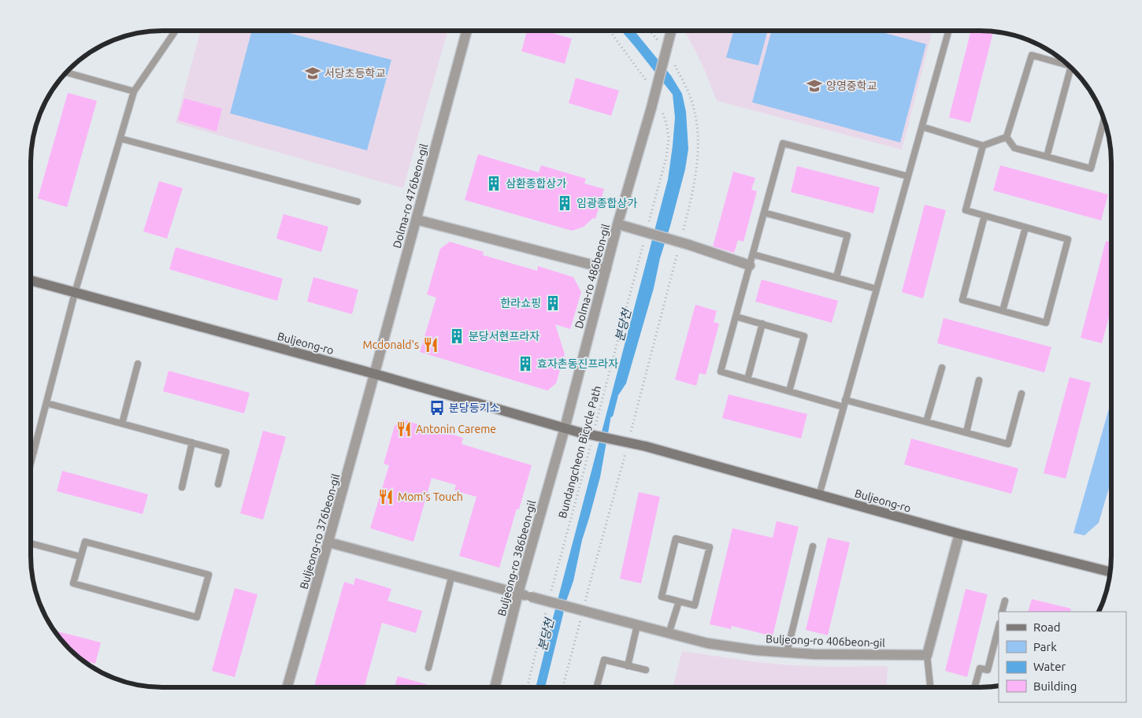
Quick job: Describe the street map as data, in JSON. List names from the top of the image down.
{
  "streets": {
    "main road": ["Buljeong-ro"],
    "street": [
      "Dolma-ro 476beon-gil",
      "Dolma-ro 486beon-gil",
      "Buljeong-ro 376beon-gil",
      "Buljeong-ro 386beon-gil",
      "Buljeong-ro 406beon-gil"
    ],
    "path": ["Bundangcheon Bicycle Path"]
  },
  "crossings": [
    ["Dolma-ro 476beon-gil", "Buljeong-ro"],
    ["Dolma-ro 476beon-gil", "Buljeong-ro 376beon-gil"],
    ["Dolma-ro 486beon-gil", "Buljeong-ro"],
    ["Dolma-ro 486beon-gil", "Buljeong-ro 386beon-gil"],
    ["Buljeong-ro", "Buljeong-ro 376beon-gil"],
    ["Buljeong-ro", "Buljeong-ro 386beon-gil"],
    ["Buljeong-ro 376beon-gil", "Buljeong-ro 406beon-gil"],
    ["Buljeong-ro 386beon-gil", "Buljeong-ro 406beon-gil"]
  ],
  "water": ["분당천"],
  "places": {
    "school or university": ["서당초등학교", "양영중학교"],
    "building": [
      "삼환종합상가",
      "임광종합상가",
      "한라쇼핑",
      "분당서현프라자",
      "효자촌동진프라자"
    ],
    "restaurant": ["Mcdonald's", "Antonin Careme", "Mom's Touch"],
    "bus stop": ["분당등기소"]
  },
  "legend": [
    "Road",
    "Park",
    "Water",
    "Building"
  ]
}
